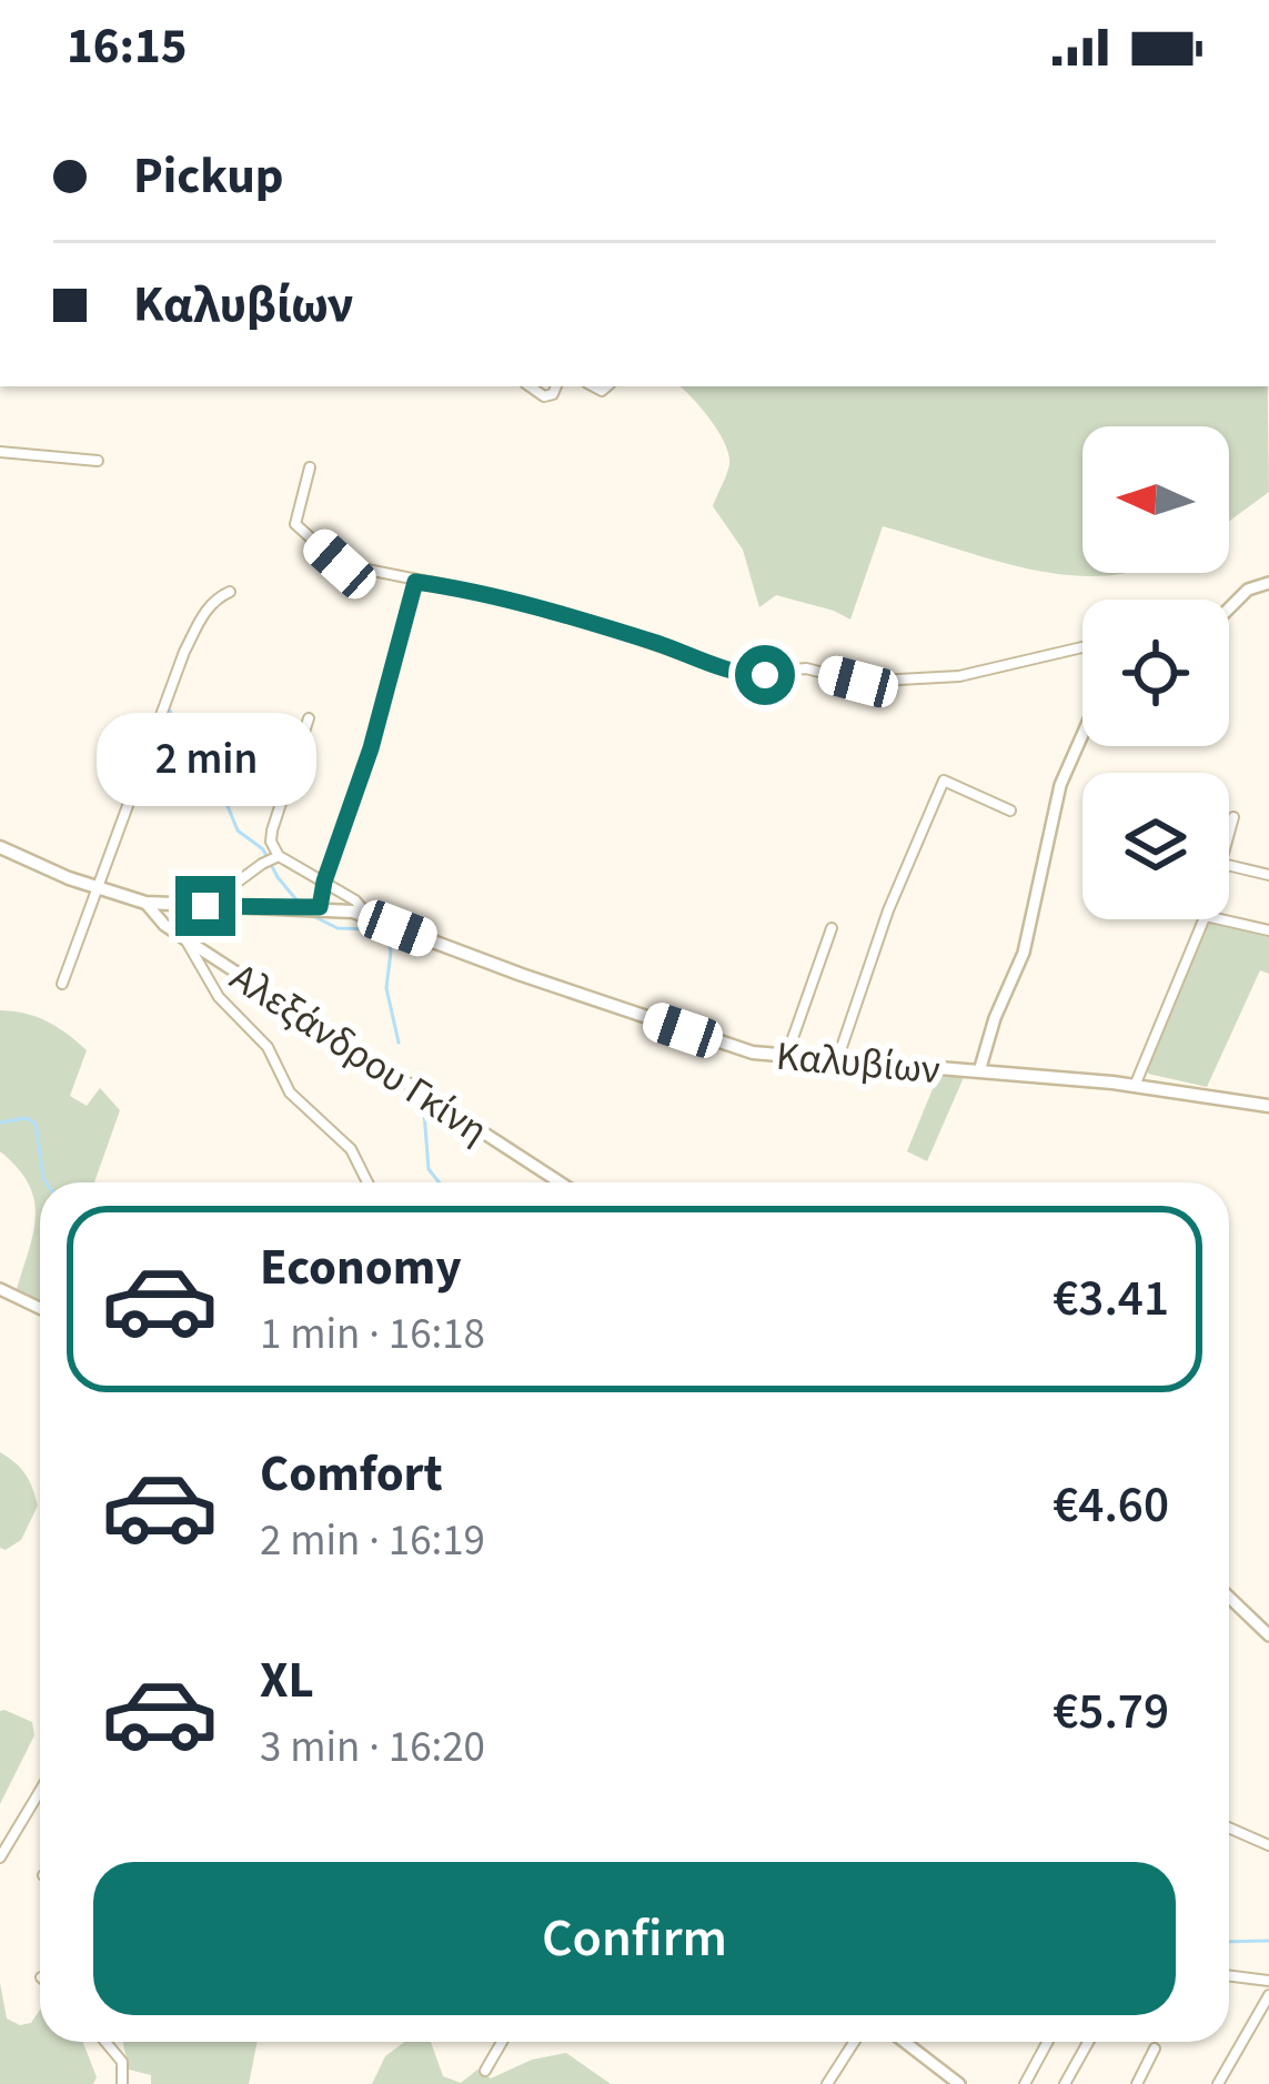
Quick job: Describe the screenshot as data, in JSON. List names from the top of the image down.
{
  "streets": {
    "main road": ["Καλυβίων"],
    "street": ["Αλεξάνδρου Γκίνη"]
  },
  "crossings": [
    ["Αλεξάνδρου Γκίνη", "Καλυβίων"]
  ],
  "north": "left",
  "page": {
    "status": "16:15",
    "banner": ["Pickup", "Καλυβίων"],
    "bubble": "2 min",
    "list": [
      {
        "name": "Economy",
        "note": "1 min · 16:18",
        "value": "€3.41"
      },
      {
        "name": "Comfort",
        "note": "2 min · 16:19",
        "value": "€4.60"
      },
      {
        "name": "XL",
        "note": "3 min · 16:20",
        "value": "€5.79"
      }
    ],
    "buttons": "Confirm"
  }
}
